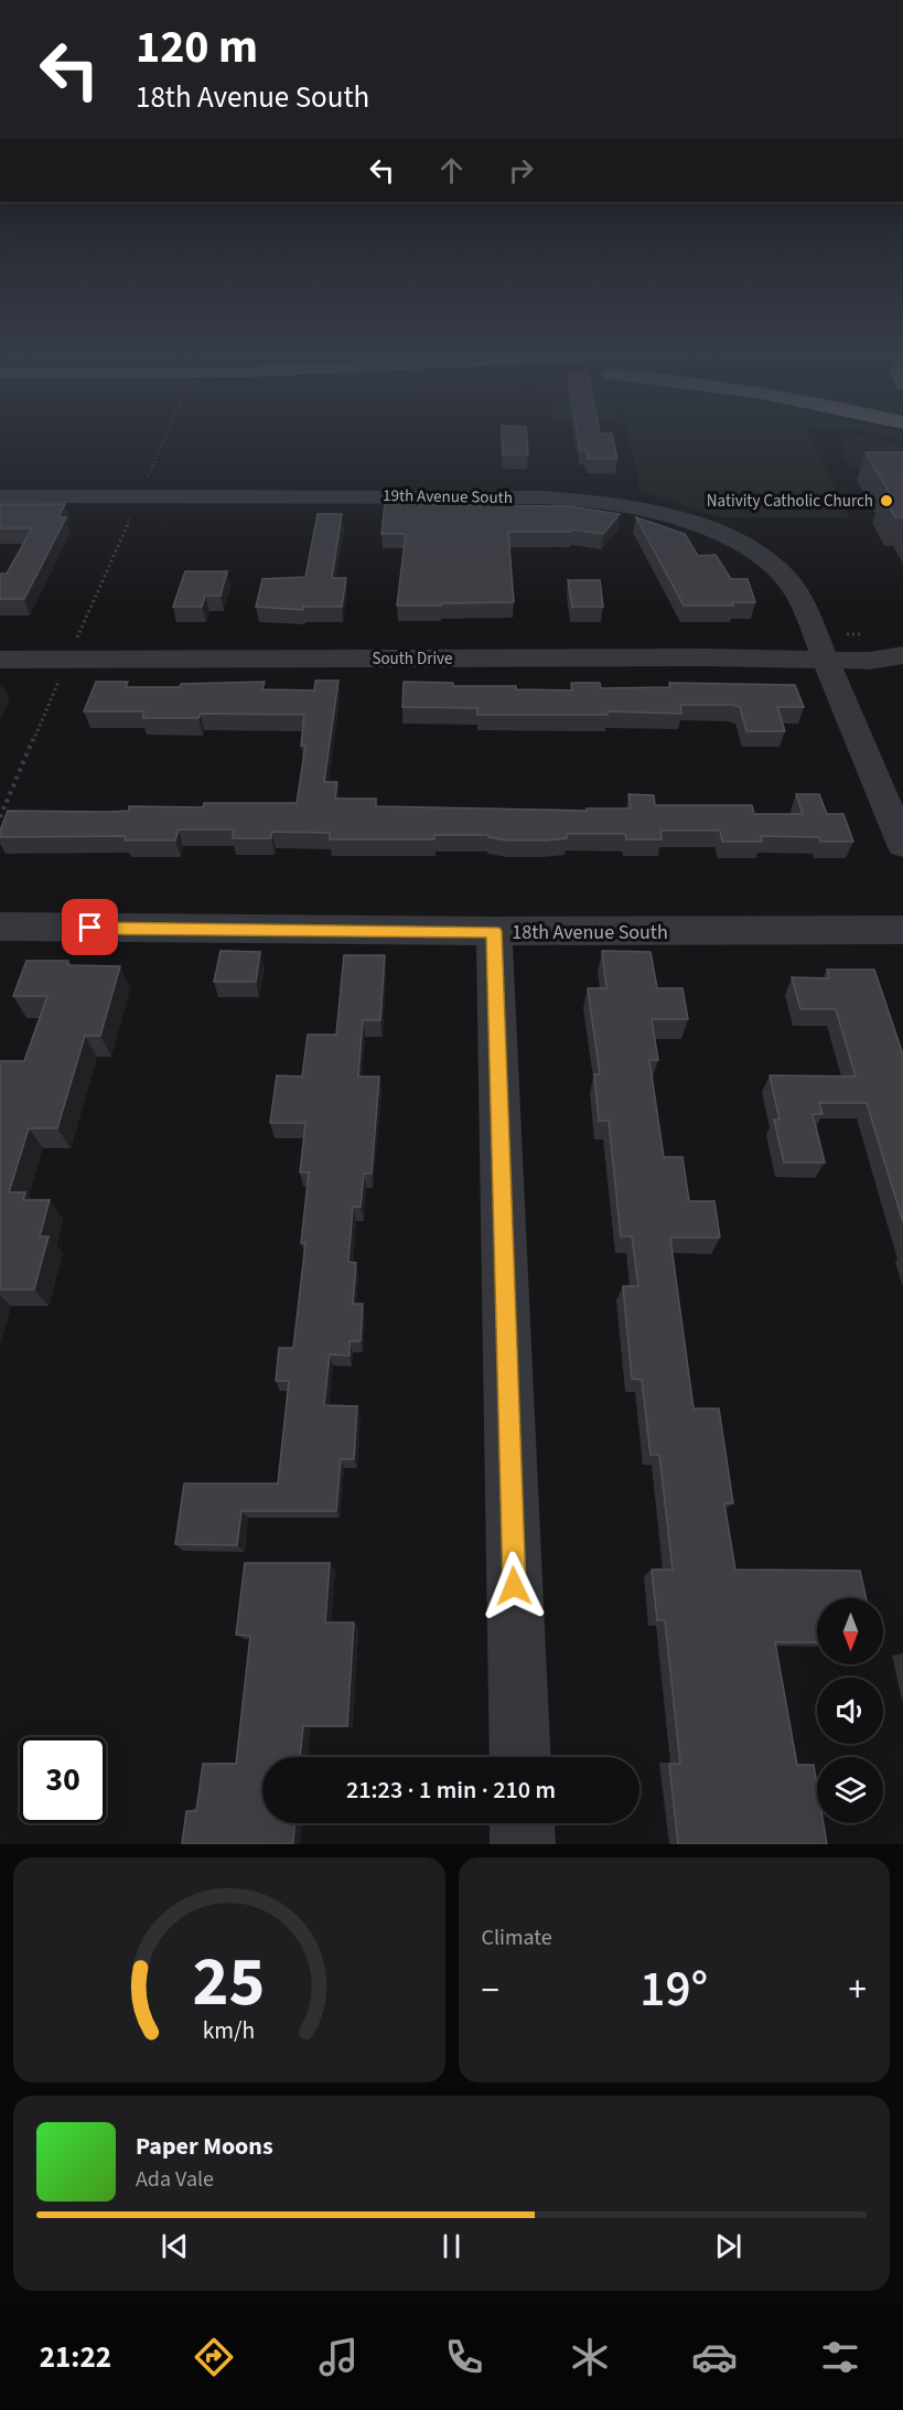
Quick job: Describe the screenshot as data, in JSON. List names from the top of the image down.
{
  "streets": {
    "street": ["19th Avenue South", "South Drive", "18th Avenue South"]
  },
  "crossings": [
    ["19th Avenue South", "South Drive"]
  ],
  "places": ["Nativity Catholic Church"],
  "north": "bottom",
  "page": {
    "turn": ["120 m", "18th Avenue South"],
    "limit": "30",
    "trip": "21:23 · 1 min · 210 m",
    "tile": "Climate",
    "heat": ["−", "19°", "+"],
    "song": ["Paper Moons", "Ada Vale"],
    "tabs": "21:22",
    "gauge": ["25", "km/h"]
  }
}
